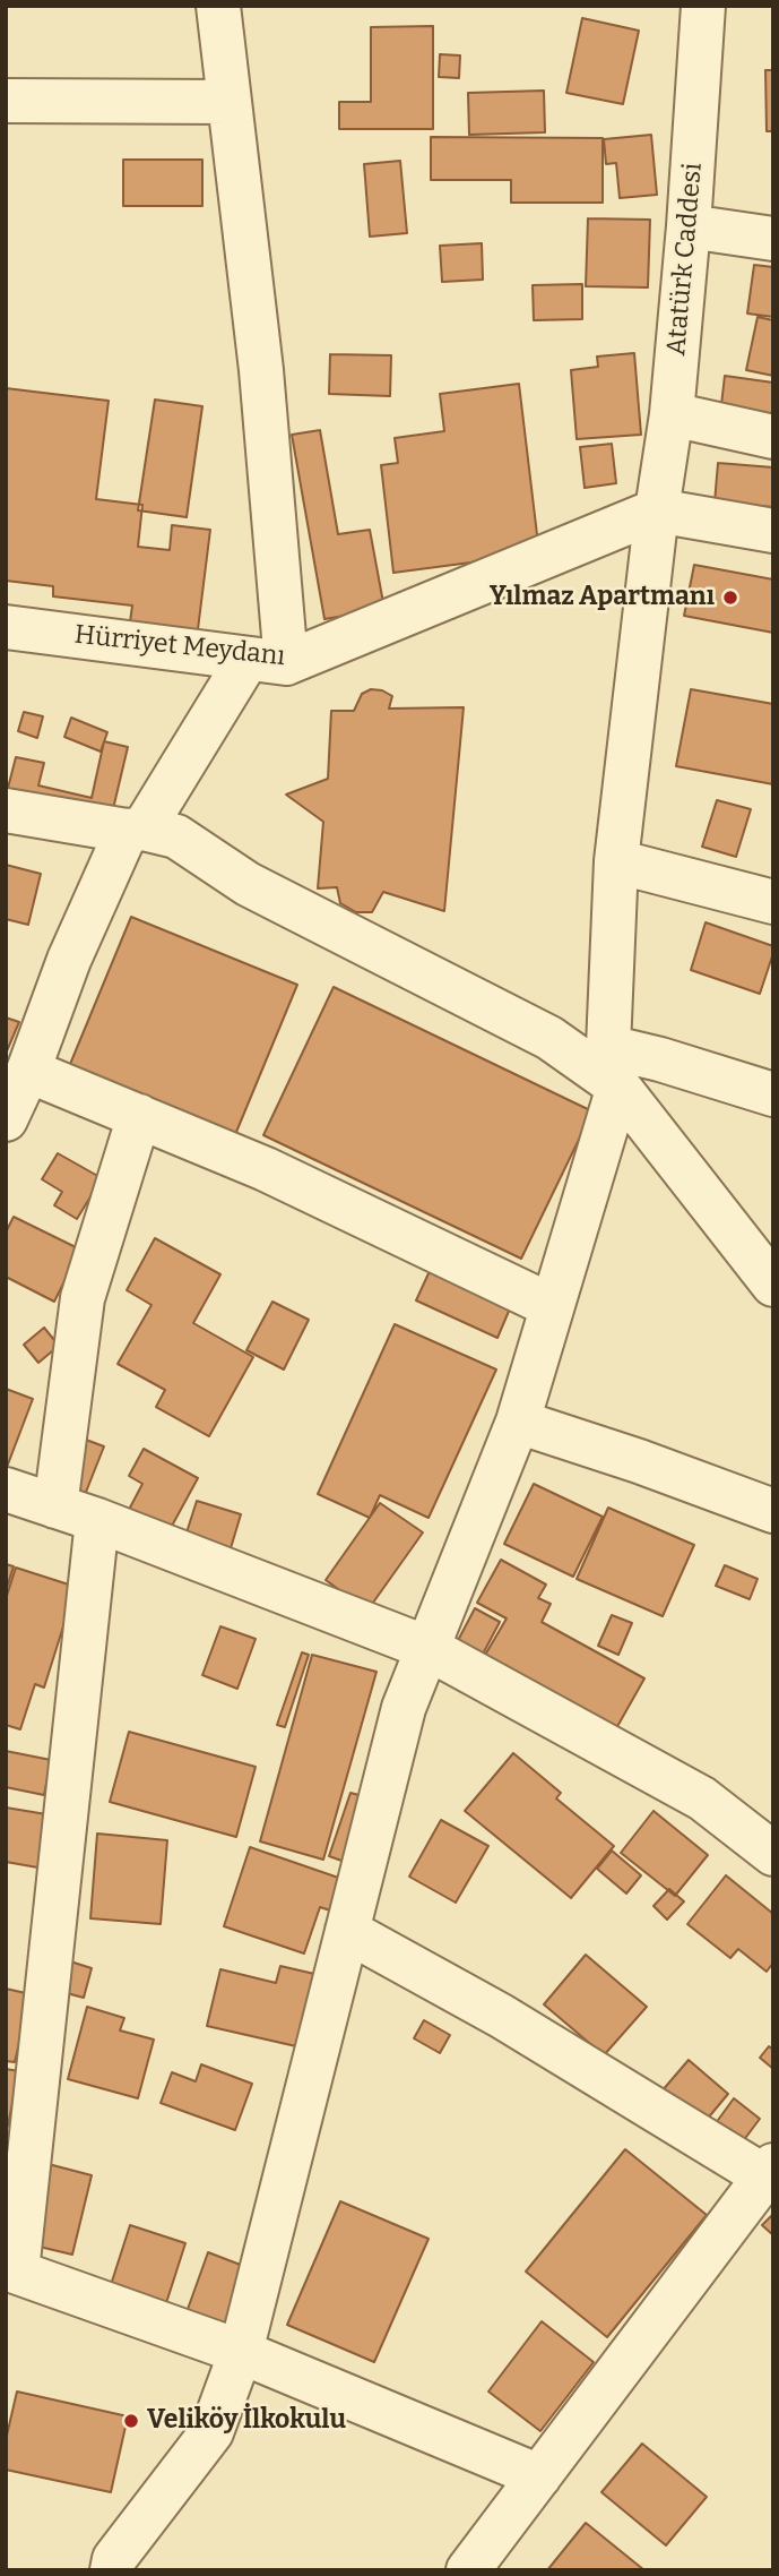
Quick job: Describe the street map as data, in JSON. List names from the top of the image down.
{
  "streets": {
    "street": ["Atatürk Caddesi", "Hürriyet Meydanı"]
  },
  "crossings": [
    ["Atatürk Caddesi", "Hürriyet Meydanı"]
  ],
  "places": ["Yılmaz Apartmanı", "Veliköy İlkokulu"]
}
